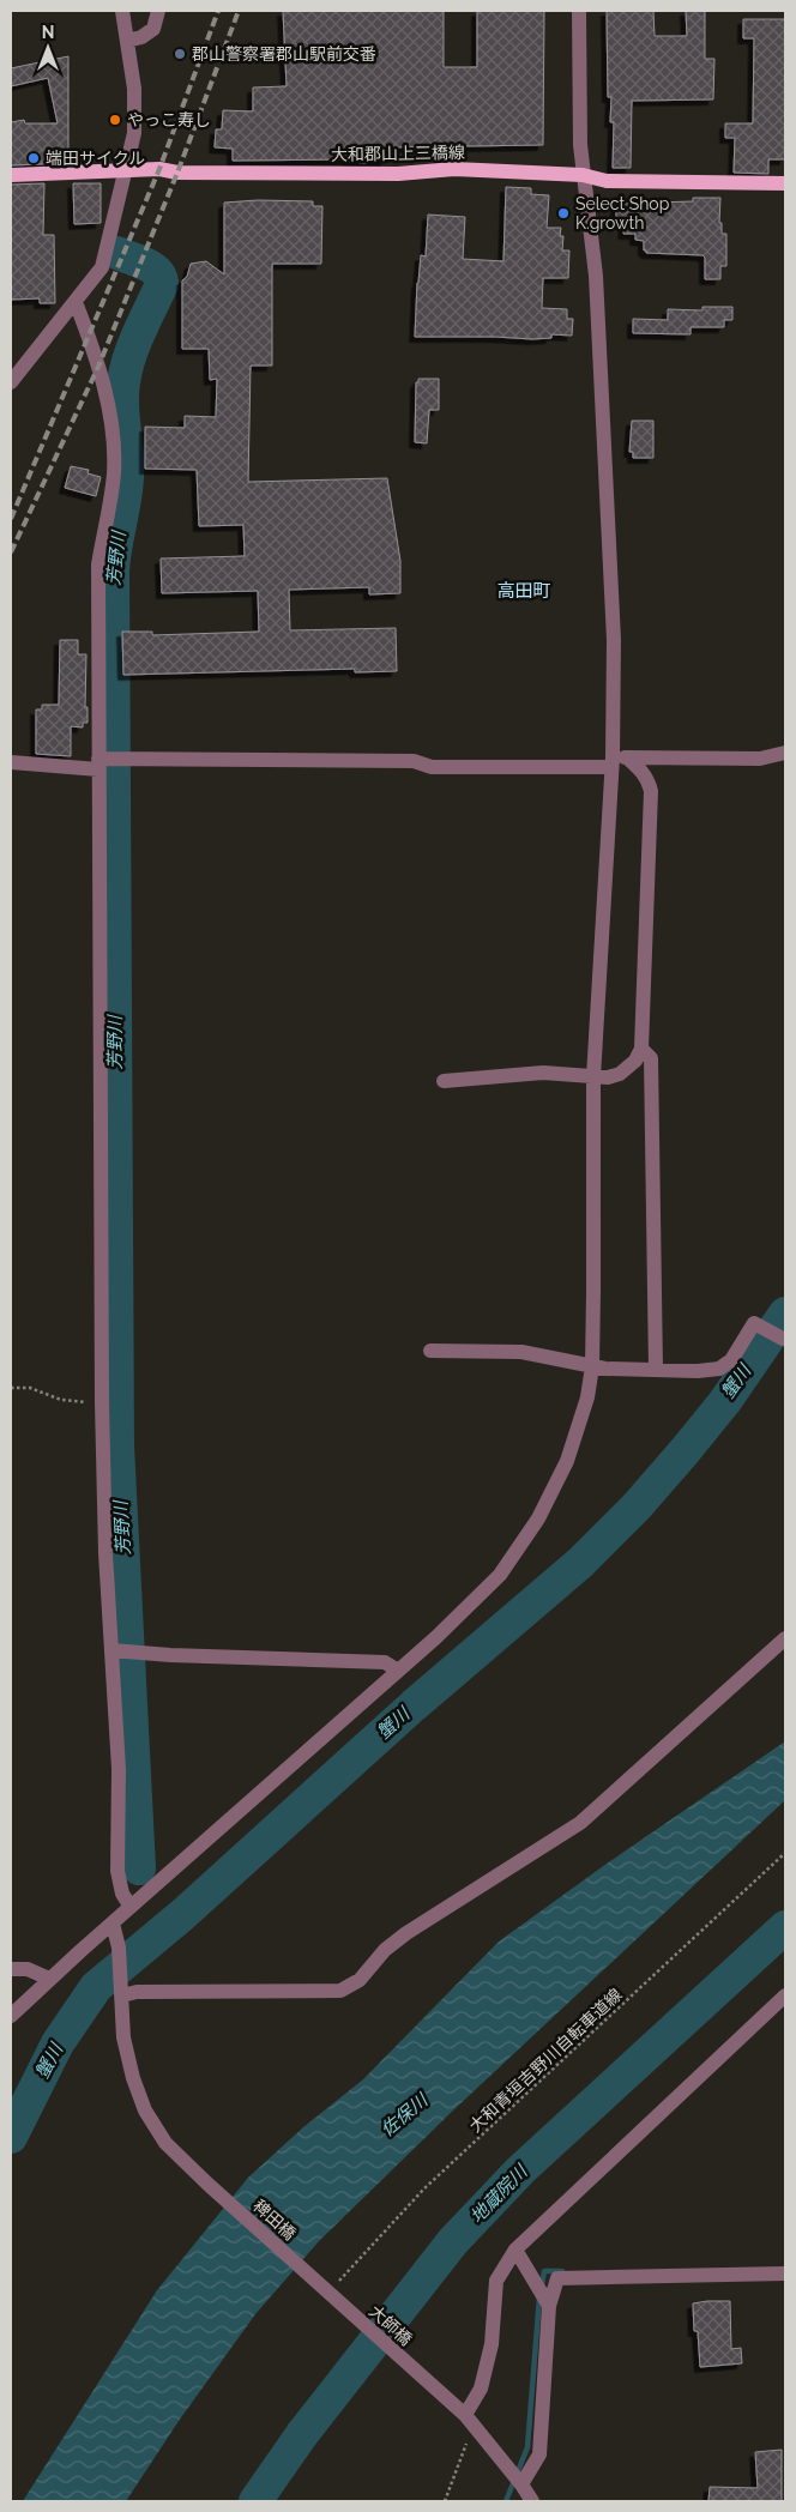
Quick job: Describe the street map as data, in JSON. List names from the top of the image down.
{
  "streets": {
    "main road": ["大和郡山上三橋線"],
    "street": ["稗田橋", "大師橋"],
    "path": ["大和青垣吉野川自転車道線"]
  },
  "crossings": [
    ["大和青垣吉野川自転車道線", "稗田橋"],
    ["稗田橋", "大師橋"]
  ],
  "districts": ["高田町"],
  "water": [
    "芳野川",
    "蟹川",
    "佐保川",
    "地蔵院川"
  ],
  "places": [
    "郡山警察署郡山駅前交番",
    "やっこ寿し",
    "端田サイクル",
    "Select Shop K.growth"
  ],
  "north": "top"
}
